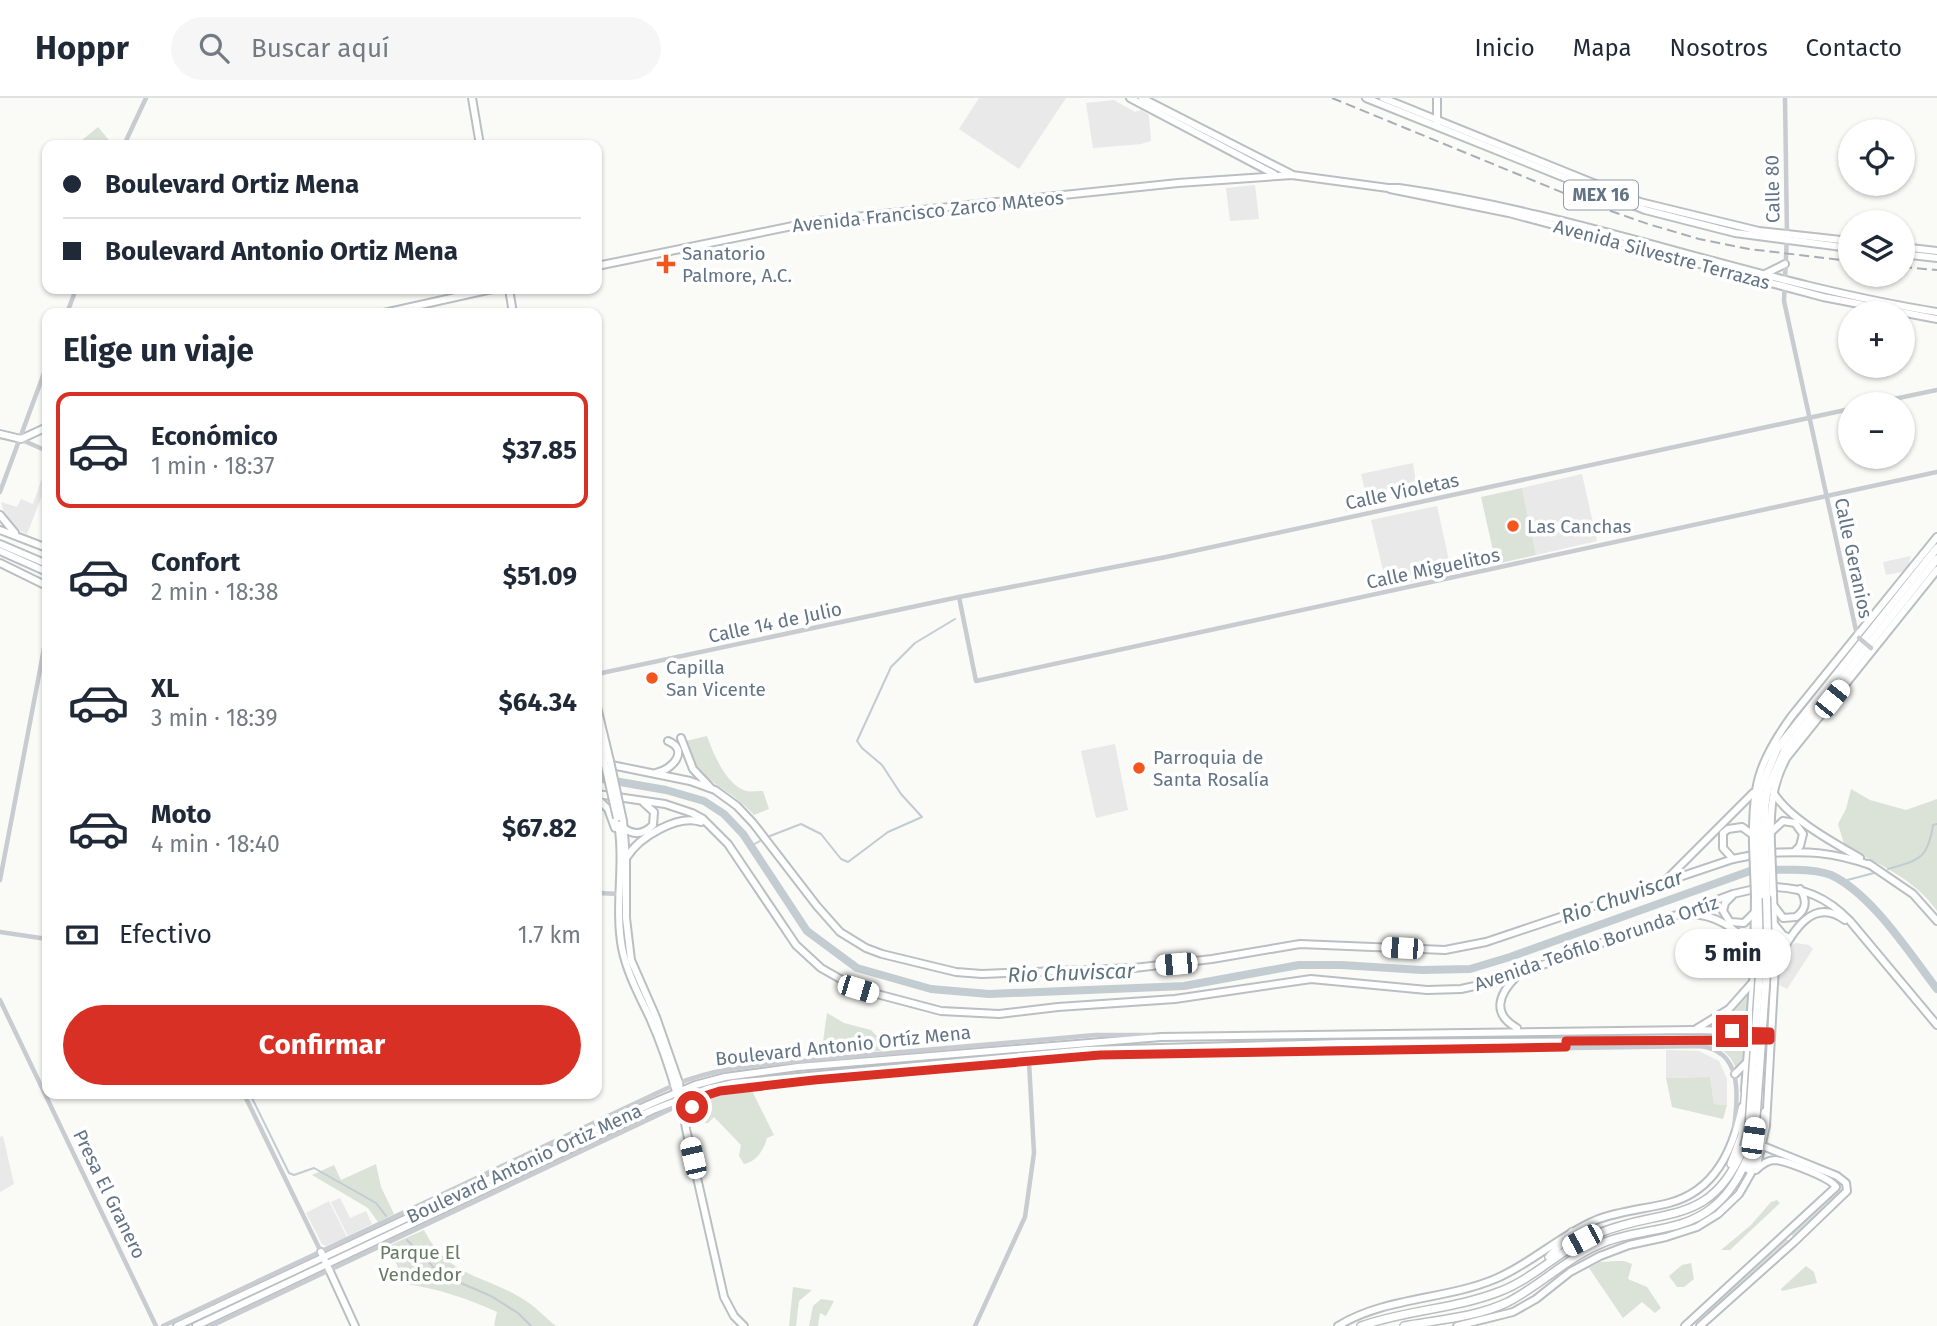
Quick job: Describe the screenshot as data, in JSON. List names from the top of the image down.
{
  "streets": {
    "main road": [
      "MEX 16",
      "Avenida Francisco Zarco MAteos",
      "Avenida Silvestre Terrazas",
      "Avenida Teófilo Borunda Ortíz",
      "Boulevard Antonio Ortiz Mena"
    ],
    "street": [
      "Calle 80",
      "Calle Violetas",
      "Calle Geranios",
      "Calle Miguelitos",
      "Calle 14 de Julio",
      "Boulevard Antonio Ortíz Mena",
      "Presa El Granero"
    ]
  },
  "crossings": [
    ["Calle 80", "MEX 16"],
    ["Calle 80", "Avenida Silvestre Terrazas"],
    ["Calle 80", "Calle Geranios"],
    ["Avenida Francisco Zarco MAteos", "Avenida Silvestre Terrazas"],
    ["Avenida Silvestre Terrazas", "Calle Geranios"],
    ["Calle Violetas", "Calle Geranios"],
    ["Calle Violetas", "Calle Miguelitos"],
    ["Calle Violetas", "Calle 14 de Julio"],
    ["Calle Geranios", "Calle Miguelitos"],
    ["Calle Miguelitos", "Calle 14 de Julio"],
    ["Boulevard Antonio Ortíz Mena", "Boulevard Antonio Ortiz Mena"]
  ],
  "water": ["Rio Chuviscar"],
  "parks": ["Parque El Vendedor"],
  "places": {
    "health": ["Sanatorio Palmore, A.C."],
    "other": ["Las Canchas", "Capilla San Vicente", "Parroquia de Santa Rosalía"]
  },
  "page": {
    "header": "Hoppr",
    "search": "Buscar aquí",
    "nav": [
      "Inicio",
      "Mapa",
      "Nosotros",
      "Contacto"
    ],
    "map_buttons": ["+", "−"],
    "banner": ["Boulevard Ortiz Mena", "Boulevard Antonio Ortiz Mena"],
    "heading": "Elige un viaje",
    "list": [
      {
        "name": "Económico",
        "note": "1 min · 18:37",
        "value": "$37.85"
      },
      {
        "name": "Confort",
        "note": "2 min · 18:38",
        "value": "$51.09"
      },
      {
        "name": "XL",
        "note": "3 min · 18:39",
        "value": "$64.34"
      },
      {
        "name": "Moto",
        "note": "4 min · 18:40",
        "value": "$67.82"
      }
    ],
    "pay": ["Efectivo", "1.7 km"],
    "bubble": "5 min",
    "buttons": "Confirmar"
  }
}
